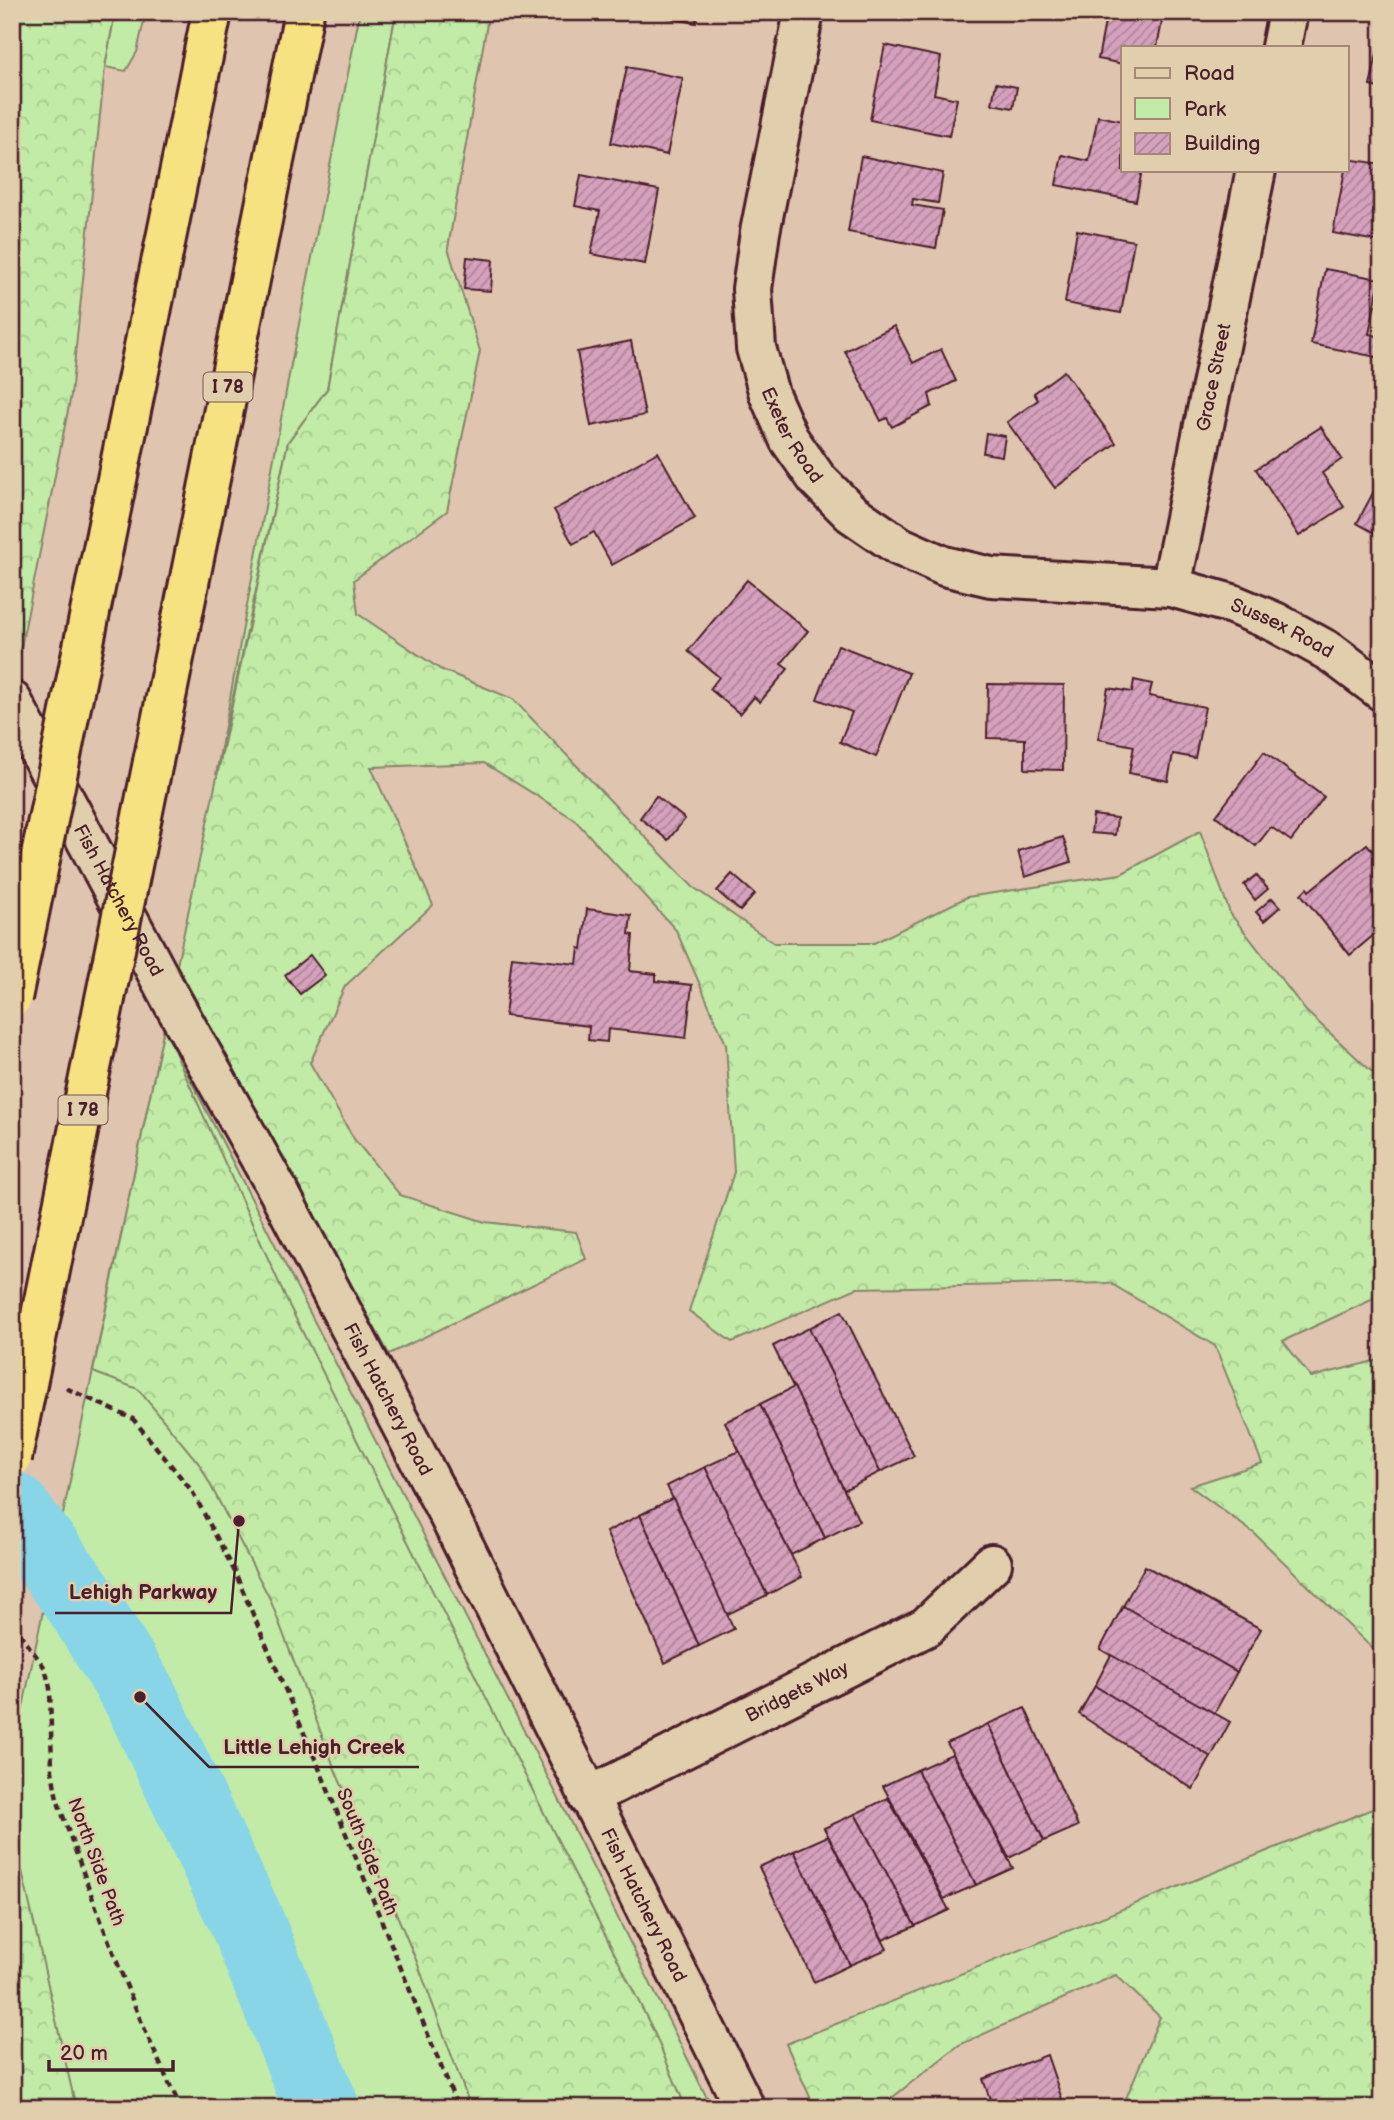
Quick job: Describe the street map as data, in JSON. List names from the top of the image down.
{
  "streets": {
    "highway": ["I 78"],
    "street": [
      "Grace Street",
      "Exeter Road",
      "Sussex Road",
      "Fish Hatchery Road",
      "Bridgets Way"
    ],
    "path": ["South Side Path", "North Side Path"]
  },
  "crossings": [
    ["Grace Street", "Exeter Road"],
    ["Grace Street", "Sussex Road"],
    ["Exeter Road", "Sussex Road"],
    ["Fish Hatchery Road", "Bridgets Way"]
  ],
  "places": ["Lehigh Parkway", "Little Lehigh Creek"],
  "legend": ["Road", "Park", "Building"],
  "scale_bar": "20 m"
}
